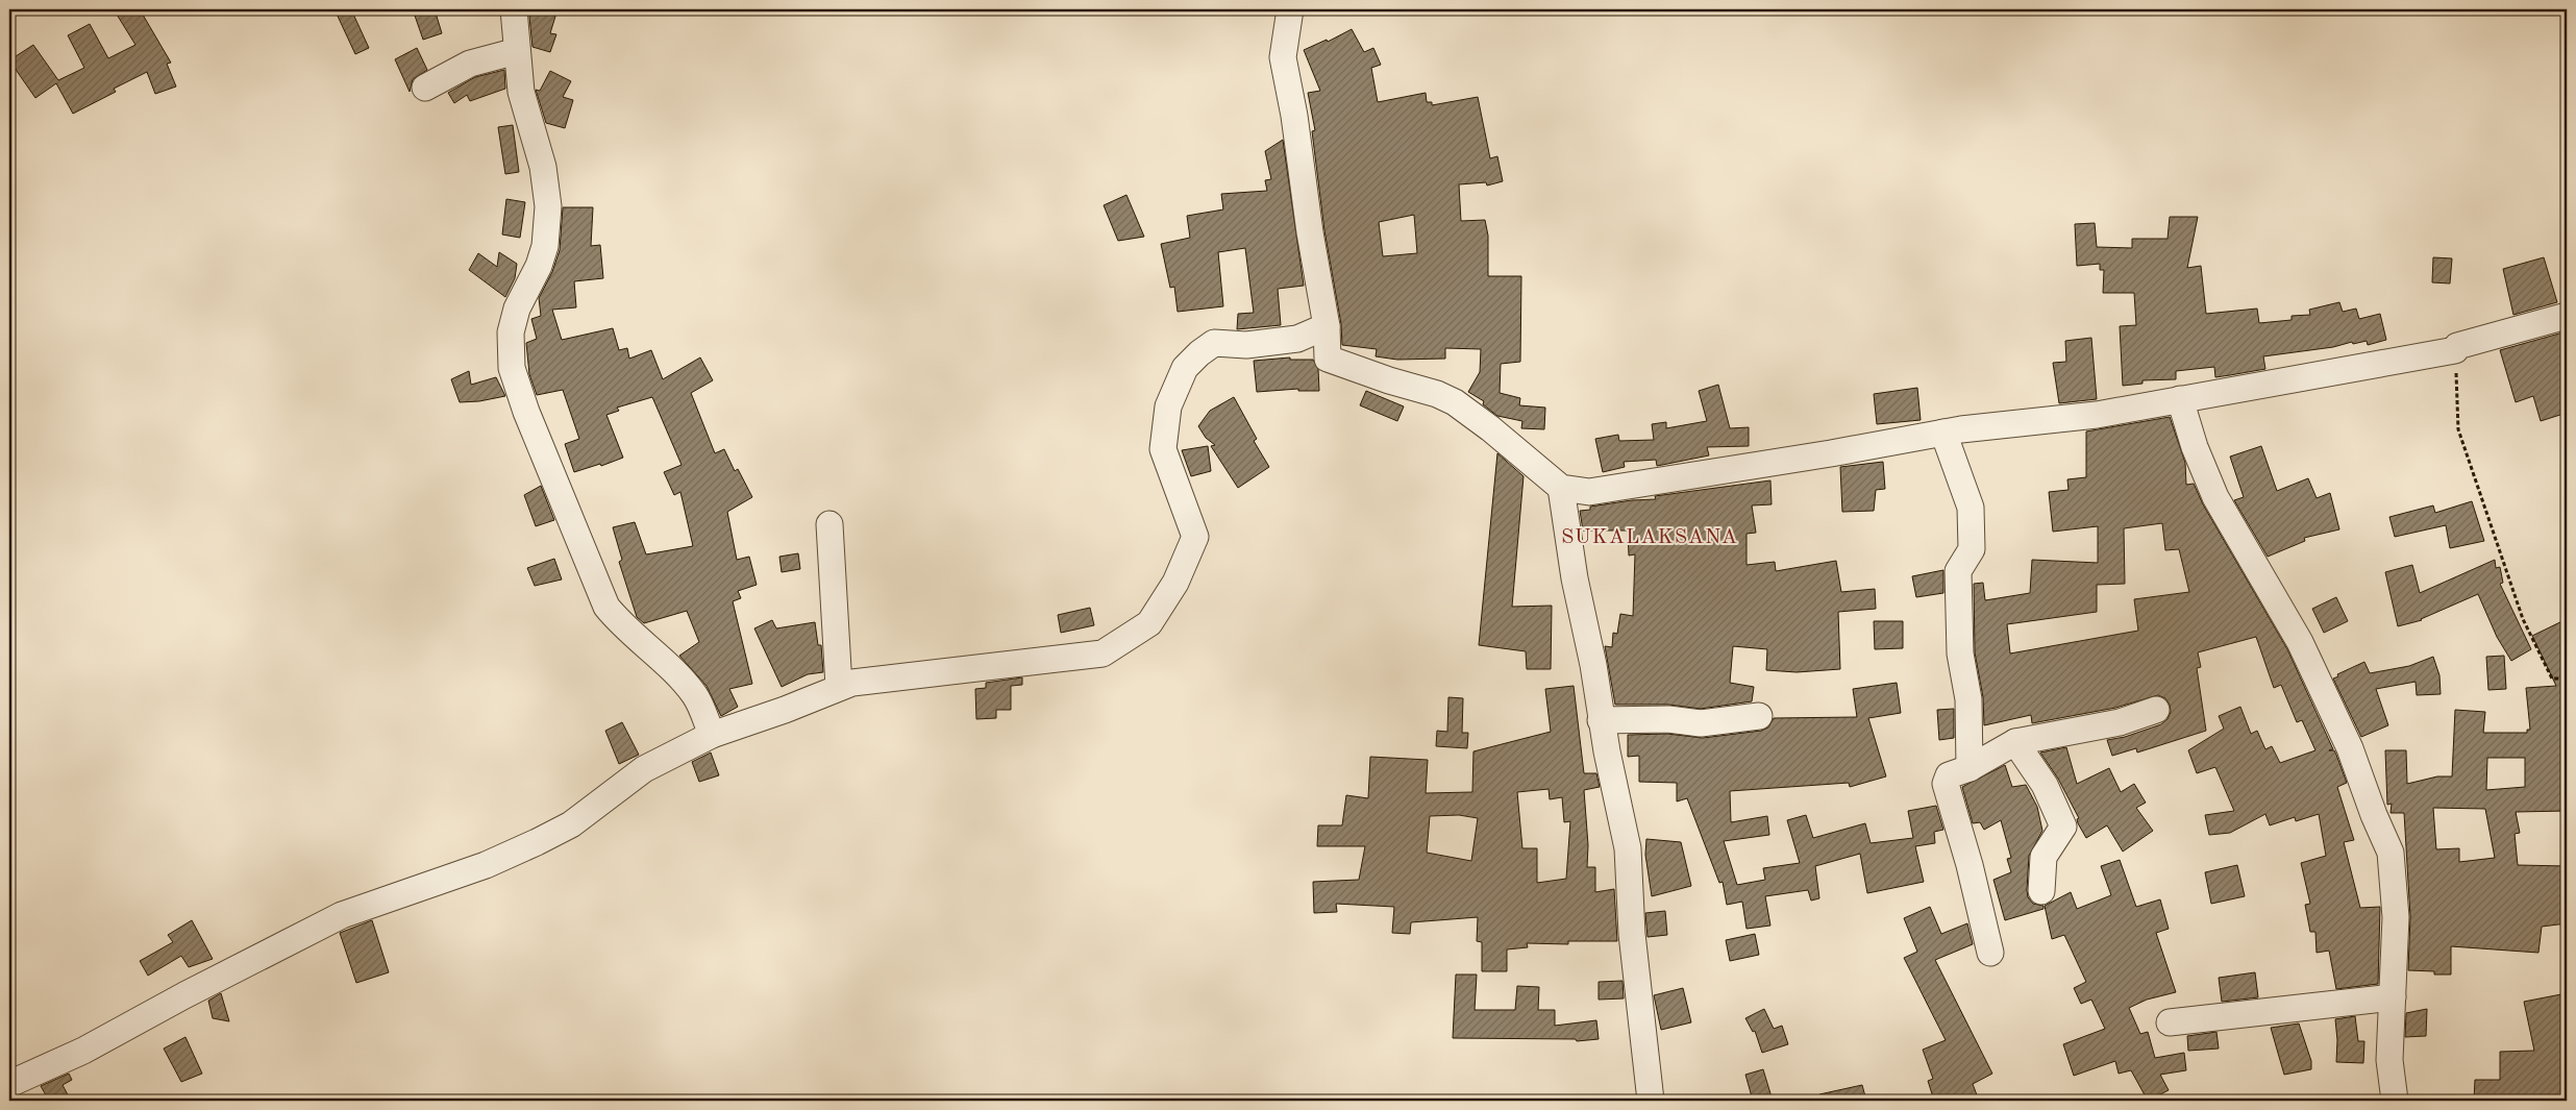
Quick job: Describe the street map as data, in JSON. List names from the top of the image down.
{
  "districts": ["SUKALAKSANA"]
}
